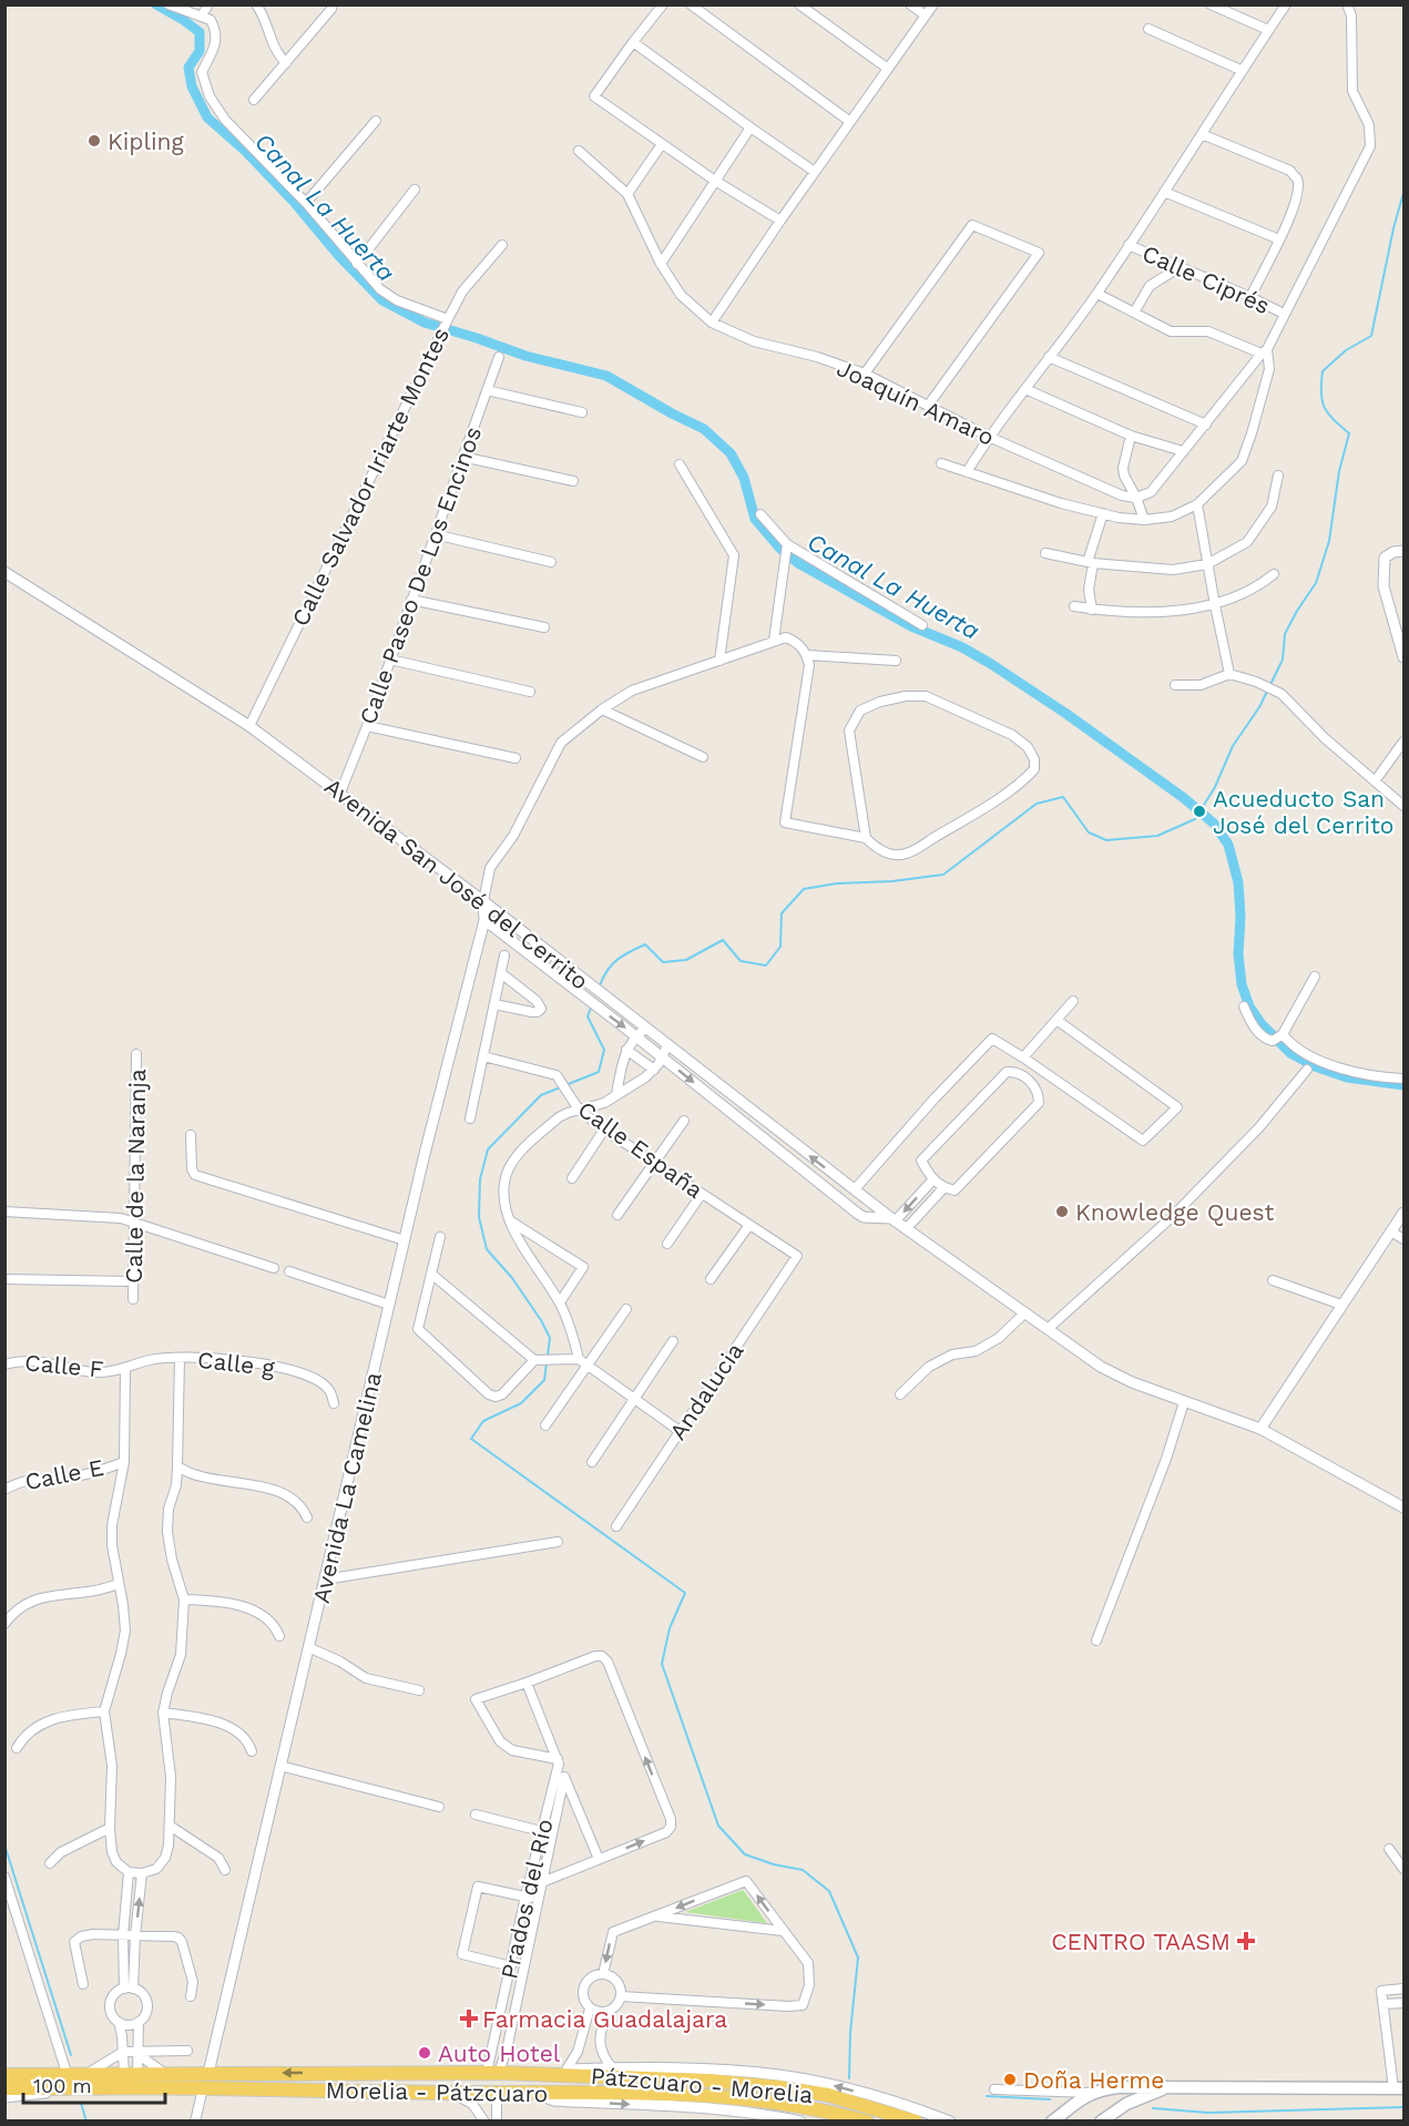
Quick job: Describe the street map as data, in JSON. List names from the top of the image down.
{
  "streets": {
    "main road": ["Pátzcuaro - Morelia", "Morelia - Pátzcuaro"],
    "street": [
      "Calle Ciprés",
      "Joaquín Amaro",
      "Calle Salvador Iriarte Montes",
      "Calle Paseo De Los Encinos",
      "Avenida San José del Cerrito",
      "Calle España",
      "Calle de la Naranja",
      "Calle g",
      "Calle F",
      "Andalucia",
      "Calle E",
      "Avenida La Camelina",
      "Prados del Río"
    ]
  },
  "crossings": [
    ["Calle Salvador Iriarte Montes", "Avenida San José del Cerrito"],
    ["Calle Paseo De Los Encinos", "Avenida San José del Cerrito"],
    ["Avenida San José del Cerrito", "Calle España"],
    ["Avenida San José del Cerrito", "Avenida La Camelina"],
    ["Calle España", "Andalucia"],
    ["Calle g", "Calle F"],
    ["Avenida La Camelina", "Pátzcuaro - Morelia"],
    ["Prados del Río", "Pátzcuaro - Morelia"]
  ],
  "water": ["Canal La Huerta"],
  "places": {
    "other": [
      "Kipling",
      "Acueducto San José del Cerrito",
      "Knowledge Quest",
      "Auto Hotel",
      "Doña Herme"
    ],
    "health": ["CENTRO TAASM", "Farmacia Guadalajara"]
  },
  "scale_bar": "100 m"
}
